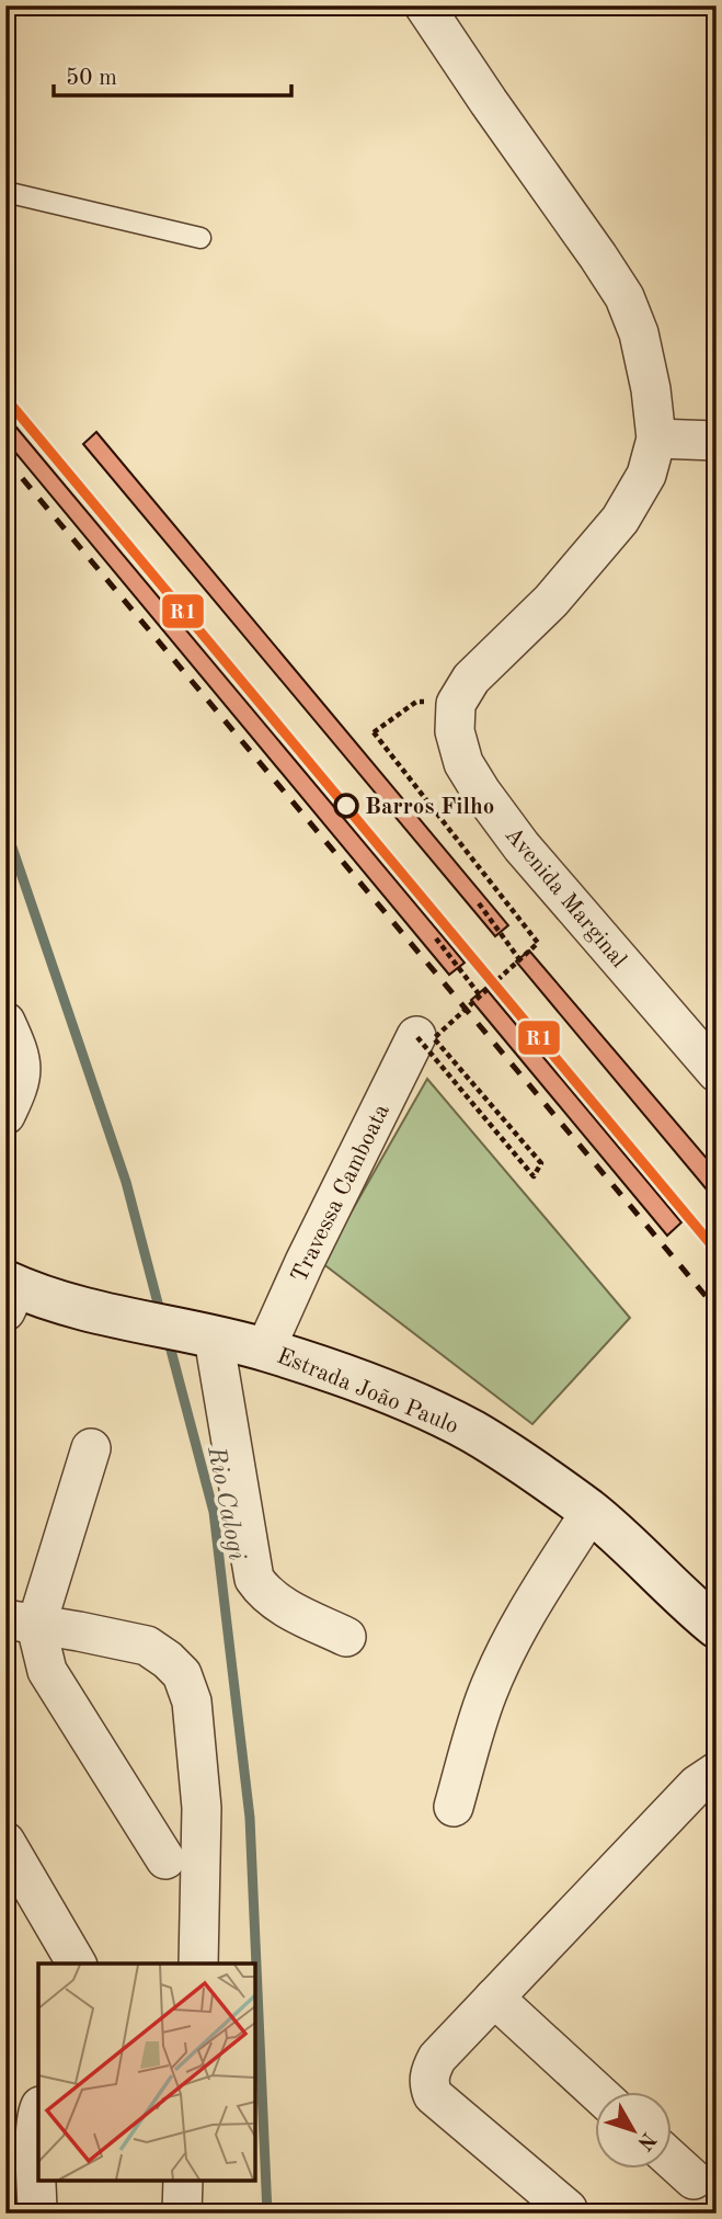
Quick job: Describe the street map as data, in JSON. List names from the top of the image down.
{
  "streets": {
    "main road": ["Estrada João Paulo"],
    "street": ["Avenida Marginal", "Travessa Camboata"]
  },
  "crossings": [
    ["Travessa Camboata", "Estrada João Paulo"]
  ],
  "water": ["Rio Calogi"],
  "places": ["Barros Filho"],
  "lines": ["transit line R1"],
  "scale_bar": "50 m",
  "north": "bottom right"
}
